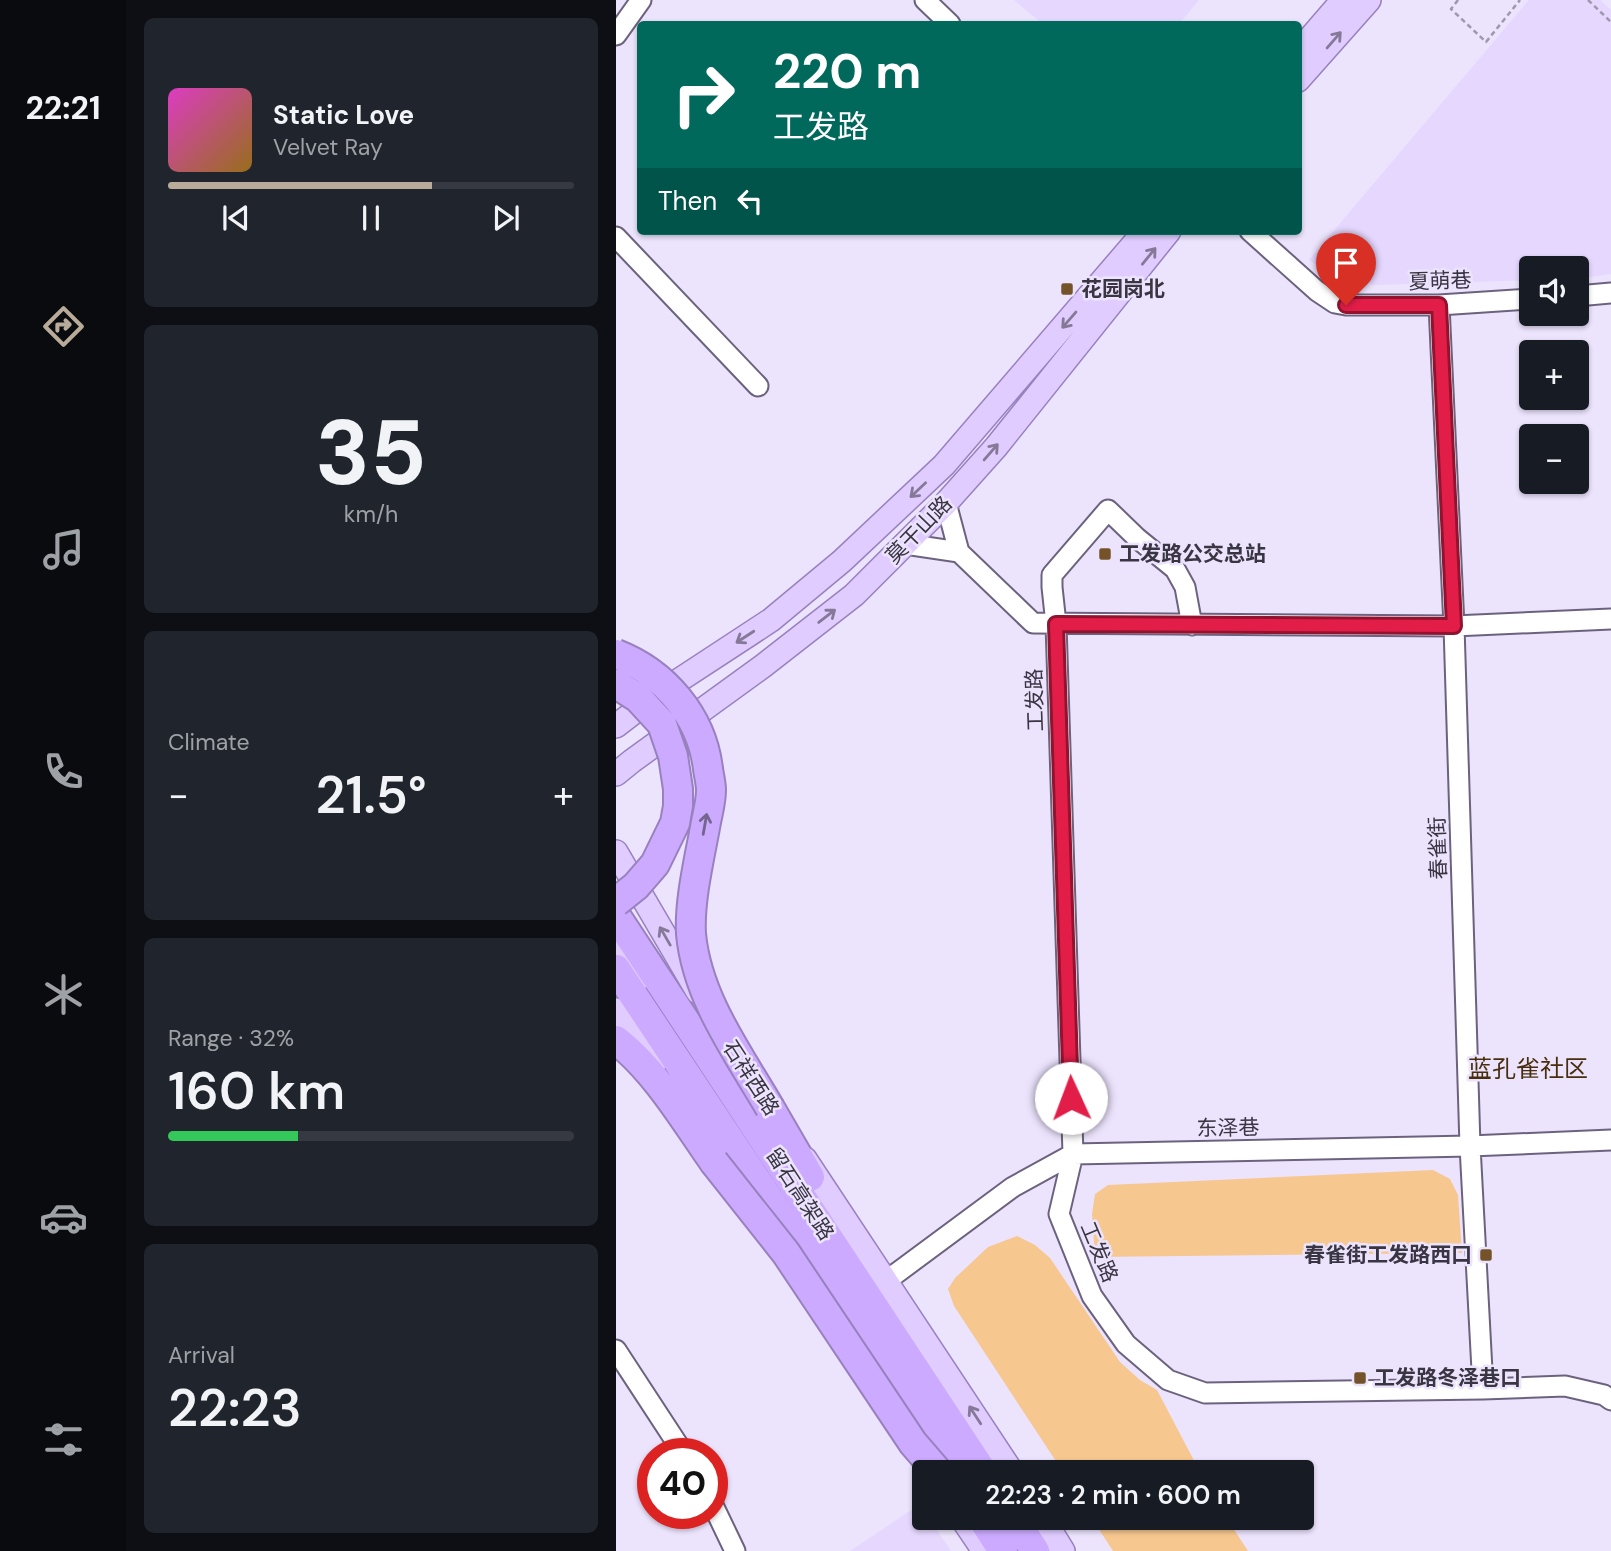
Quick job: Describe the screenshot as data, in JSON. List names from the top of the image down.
{
  "streets": {
    "highway": ["留石高架路"],
    "main road": ["莫干山路", "石祥西路"],
    "street": [
      "夏萌巷",
      "工发路",
      "春雀街",
      "东泽巷"
    ]
  },
  "crossings": [
    ["夏萌巷", "春雀街"],
    ["工发路", "春雀街"],
    ["工发路", "东泽巷"],
    ["春雀街", "东泽巷"],
    ["石祥西路", "东泽巷"]
  ],
  "districts": ["蓝孔雀社区"],
  "places": {
    "transit": [
      "花园岗北",
      "工发路公交总站",
      "春雀街工发路西口",
      "工发路冬泽巷口"
    ]
  },
  "page": {
    "tabs": "22:21",
    "turn": ["220 m", "工发路"],
    "song": ["Static Love", "Velvet Ray"],
    "then": "Then",
    "map_buttons": ["+", "−"],
    "tile": [
      ["35", "km/h"],
      "Climate",
      ["Range · 32%", "160 km"],
      ["Arrival", "22:23"]
    ],
    "heat": ["−", "21.5°", "+"],
    "limit": "40",
    "trip": "22:23 · 2 min · 600 m"
  }
}
